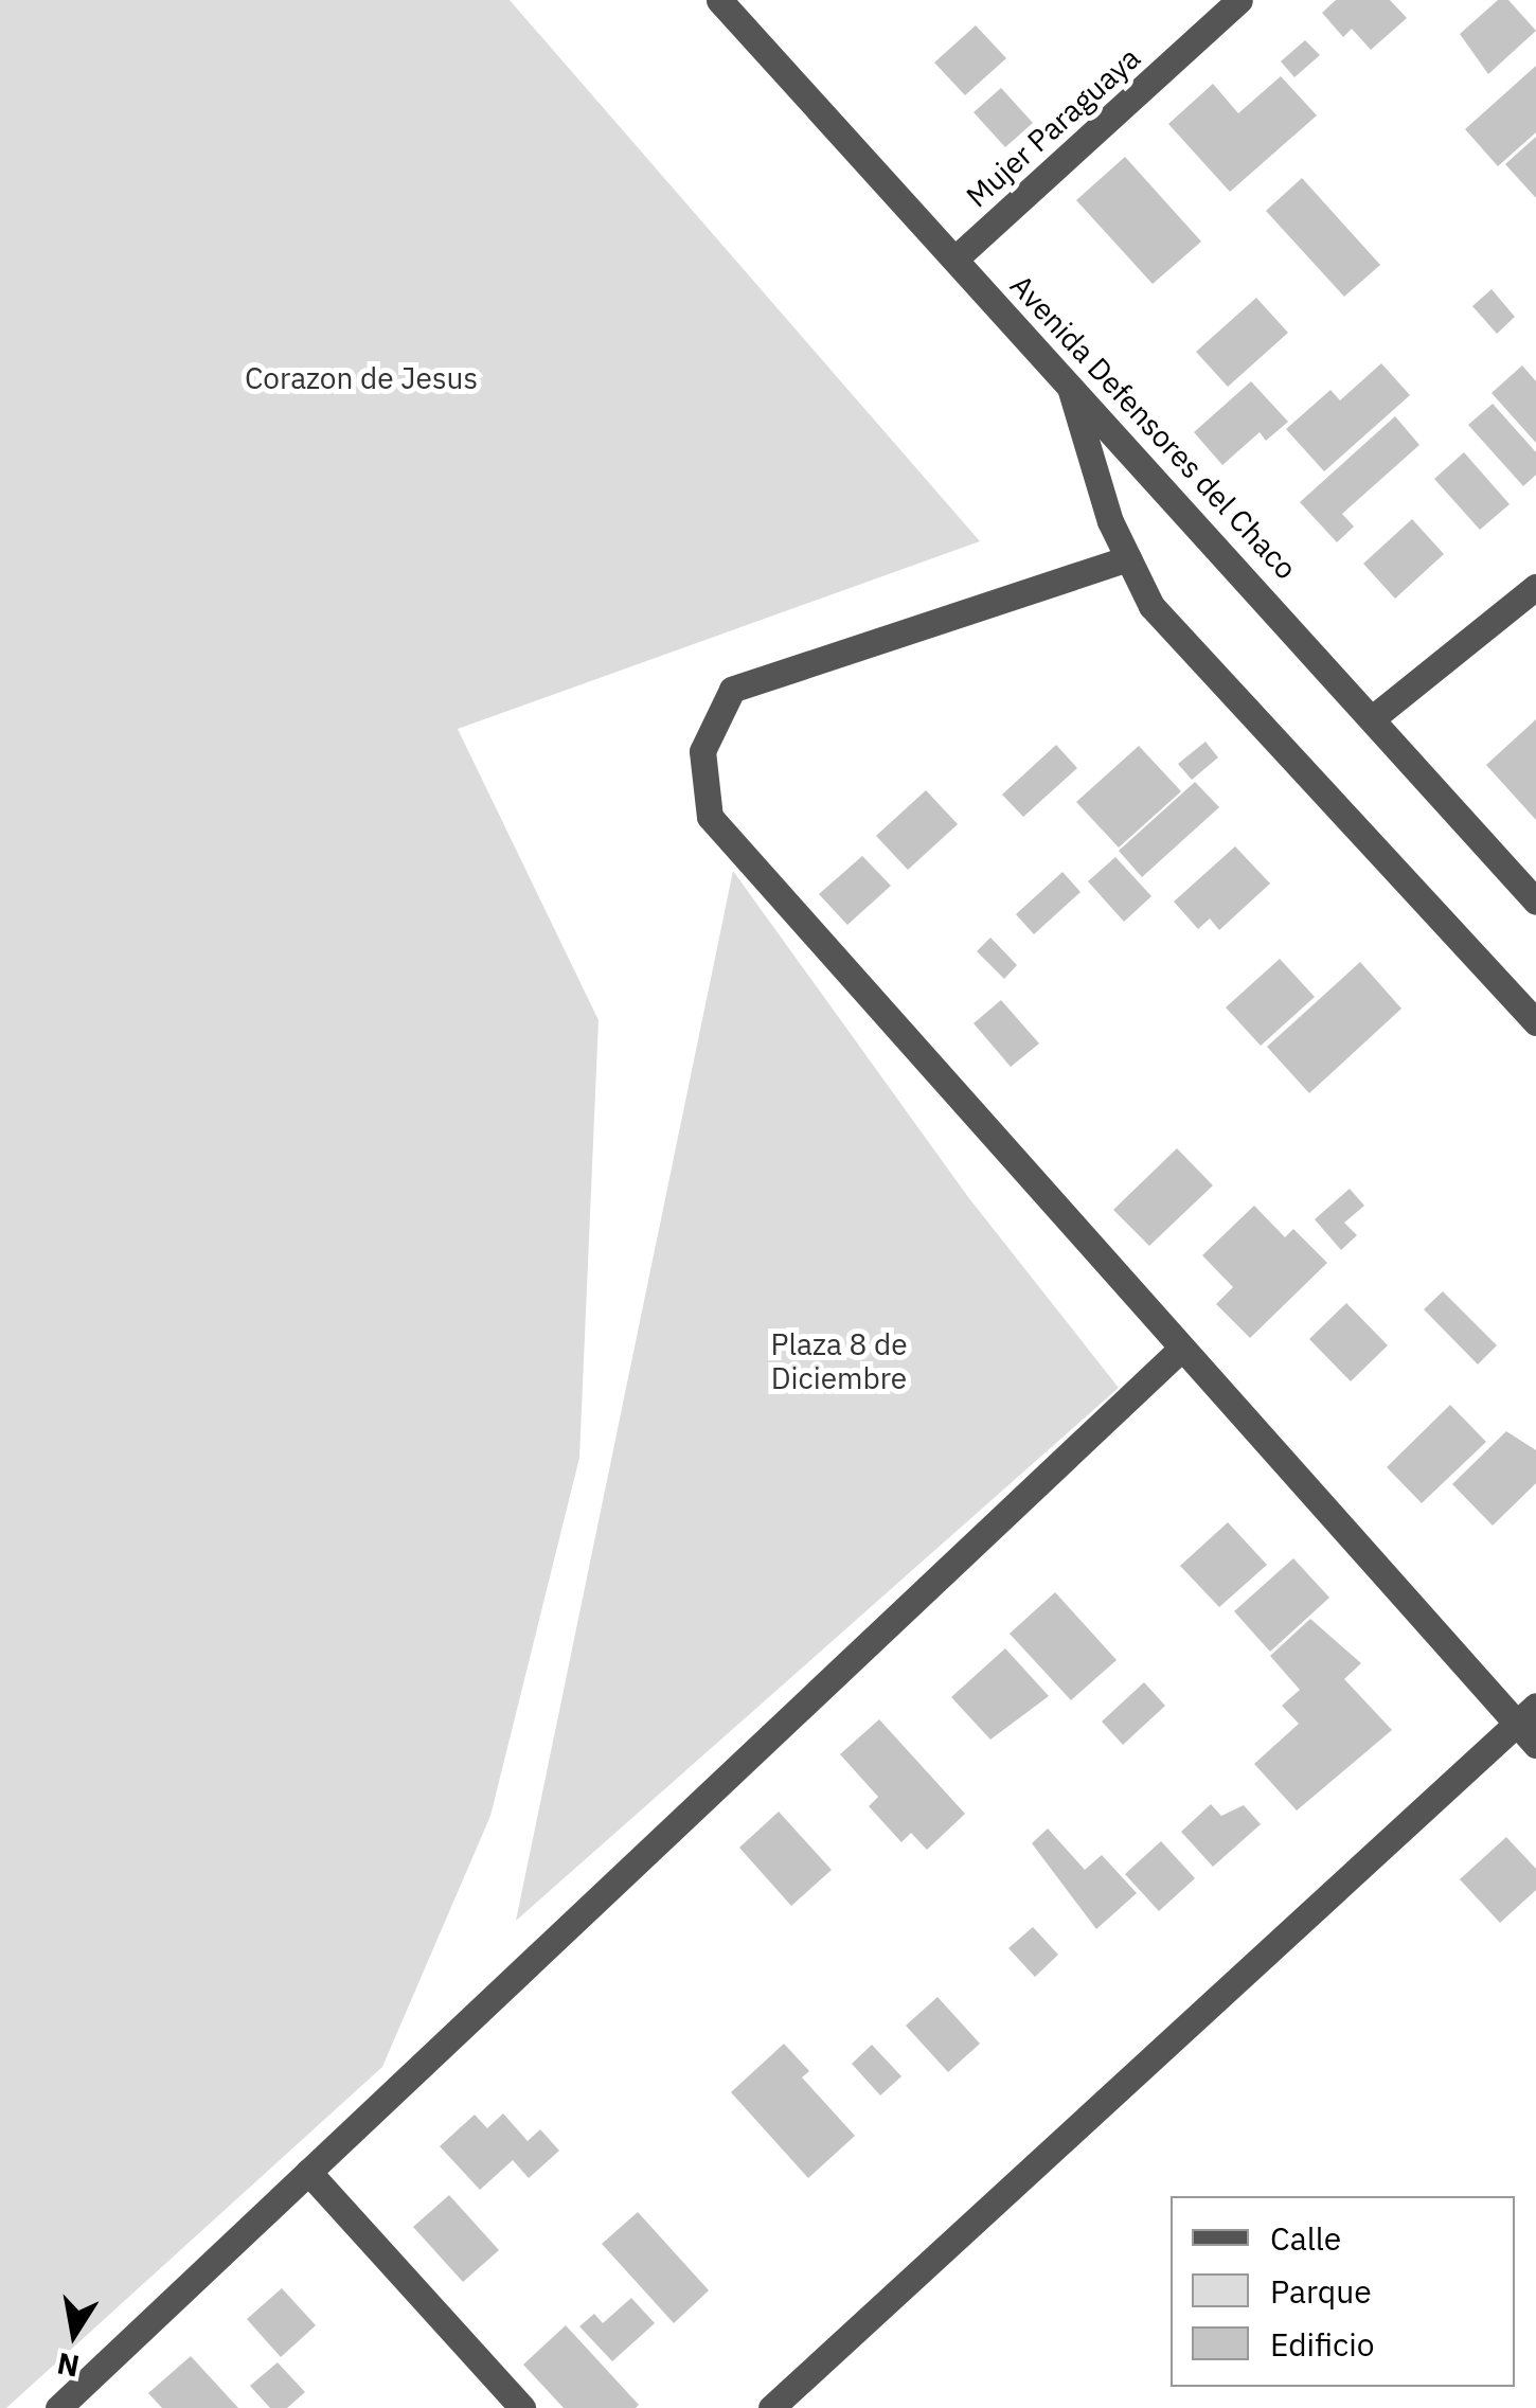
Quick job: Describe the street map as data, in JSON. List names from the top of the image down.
{
  "streets": {
    "street": ["Mujer Paraguaya", "Avenida Defensores del Chaco"]
  },
  "crossings": [
    ["Mujer Paraguaya", "Avenida Defensores del Chaco"]
  ],
  "parks": ["Corazon de Jesus", "Plaza 8 de Diciembre"],
  "legend": ["Calle", "Parque", "Edificio"],
  "north": "bottom"
}
